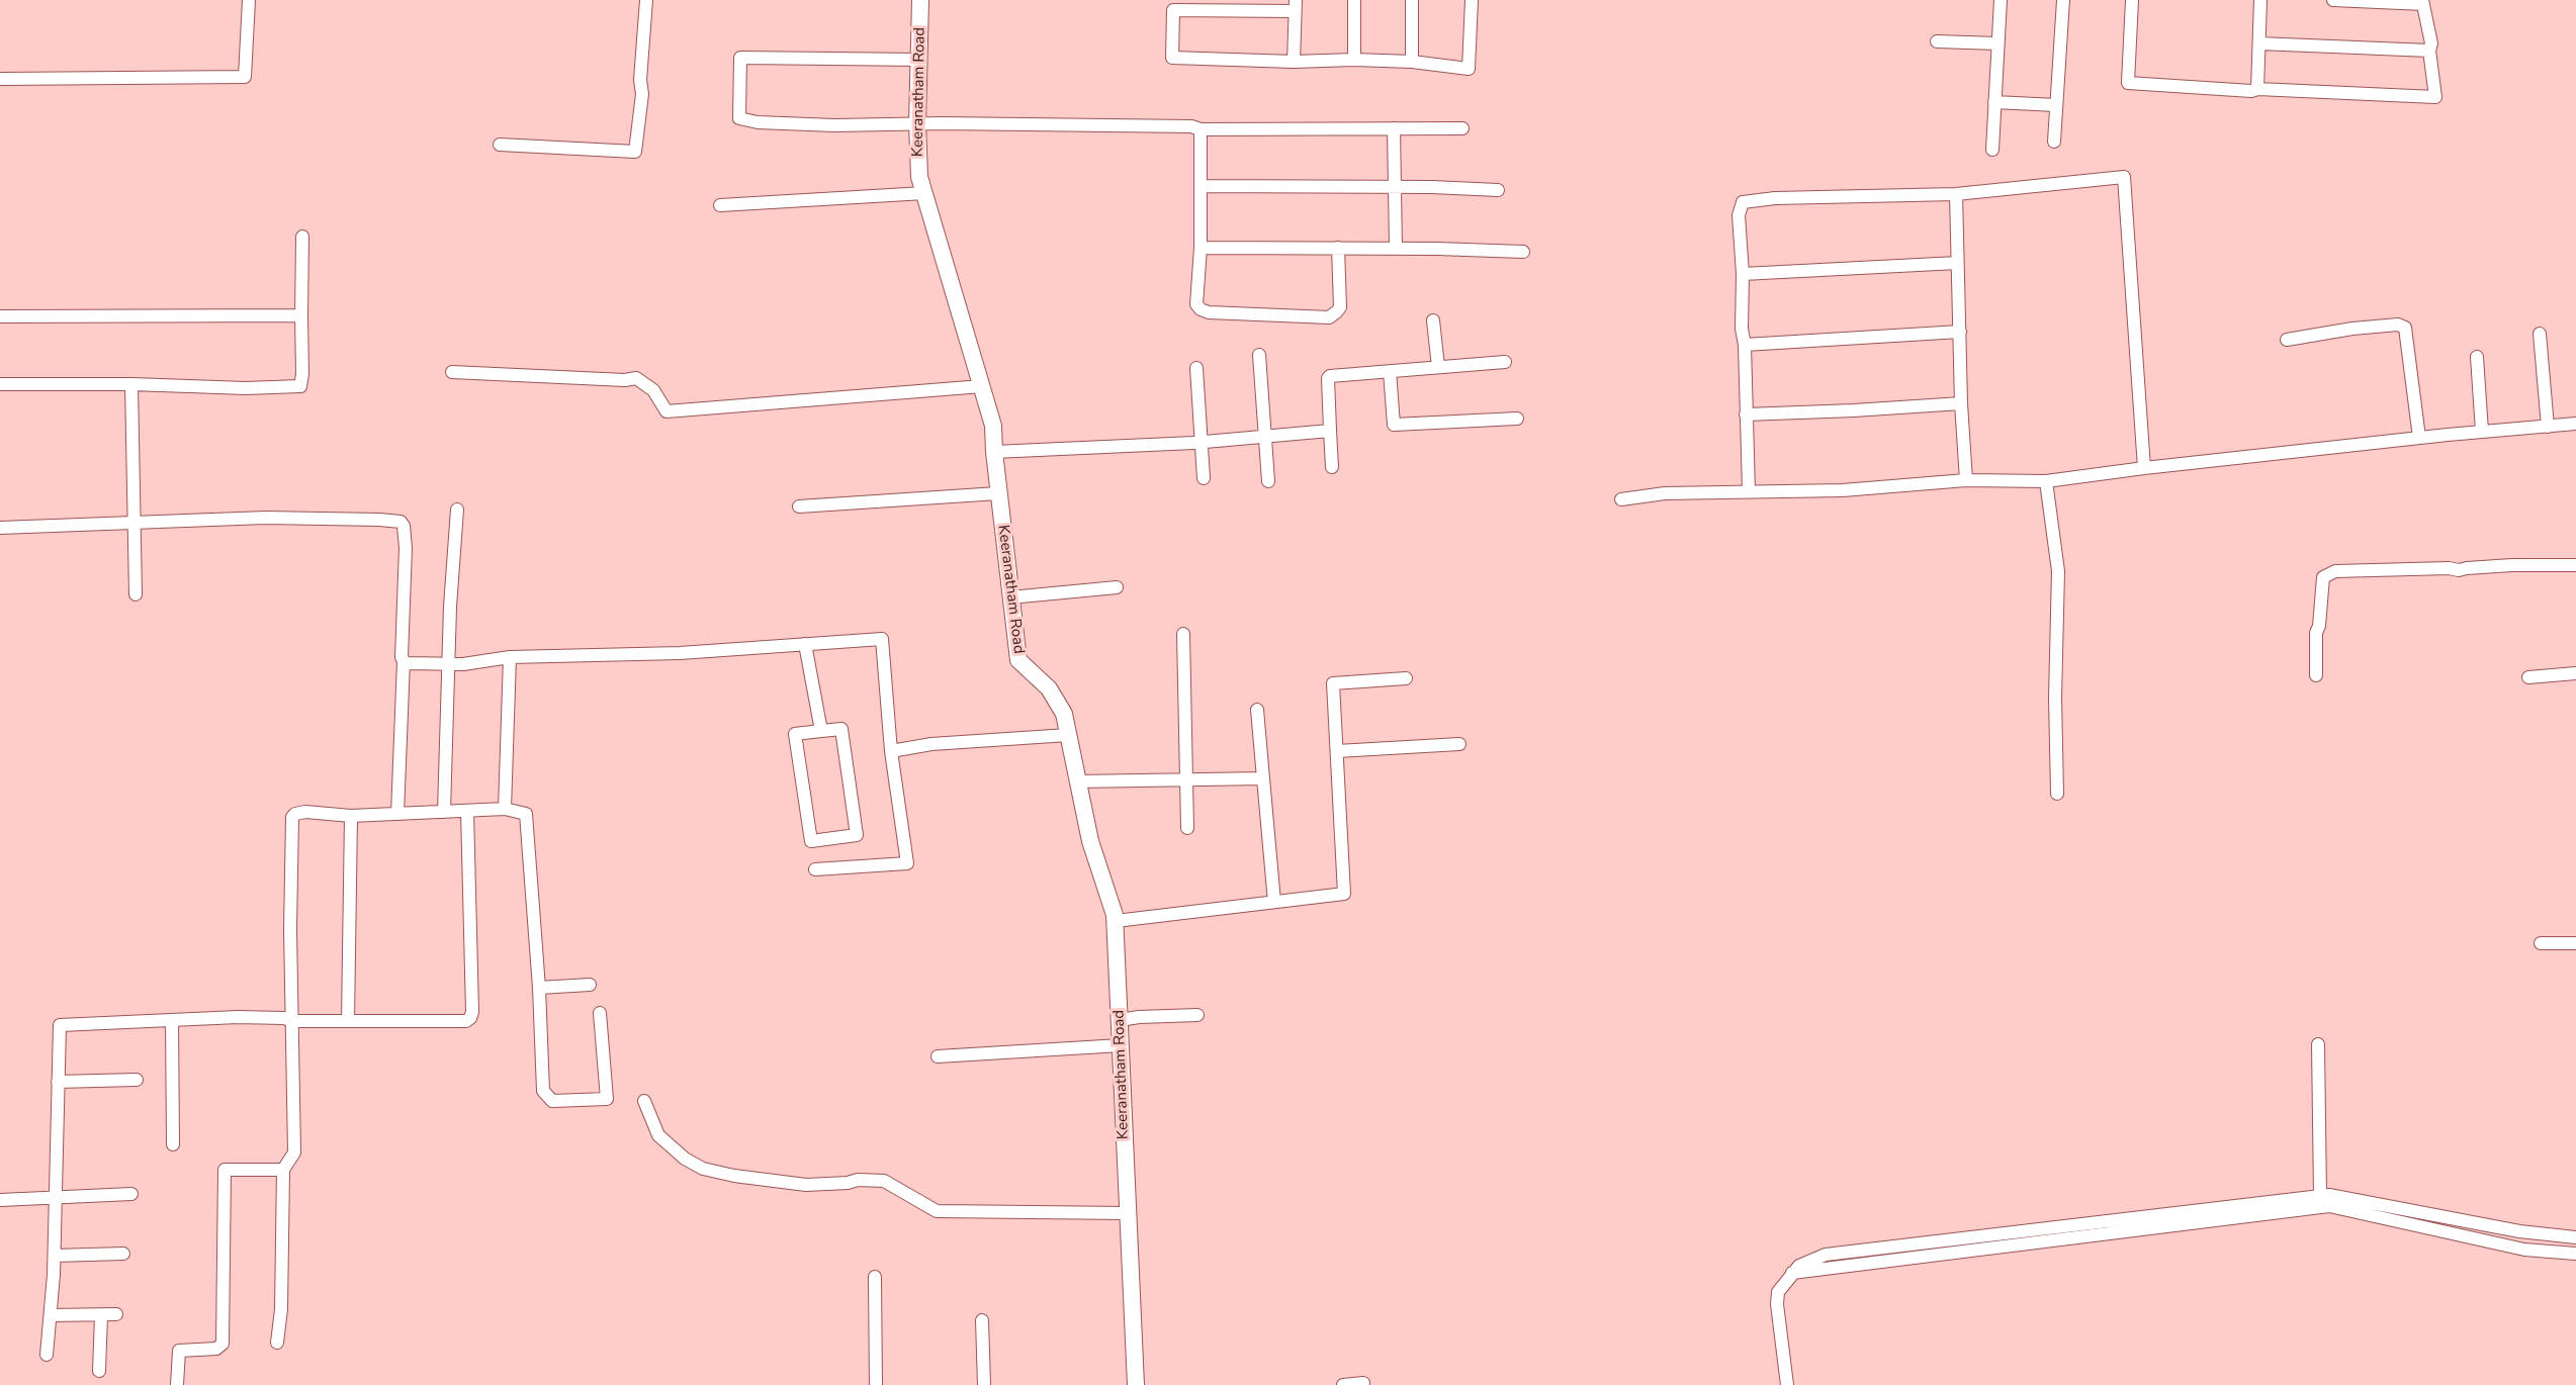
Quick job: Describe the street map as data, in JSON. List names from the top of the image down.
{
  "streets": {
    "street": ["Keeranatham Road"]
  }
}
